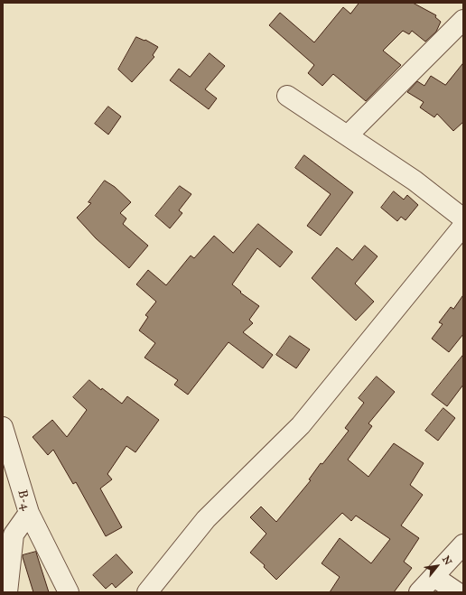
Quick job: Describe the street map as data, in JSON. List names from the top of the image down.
{
  "streets": {
    "street": ["B-4"]
  },
  "north": "top right"
}
